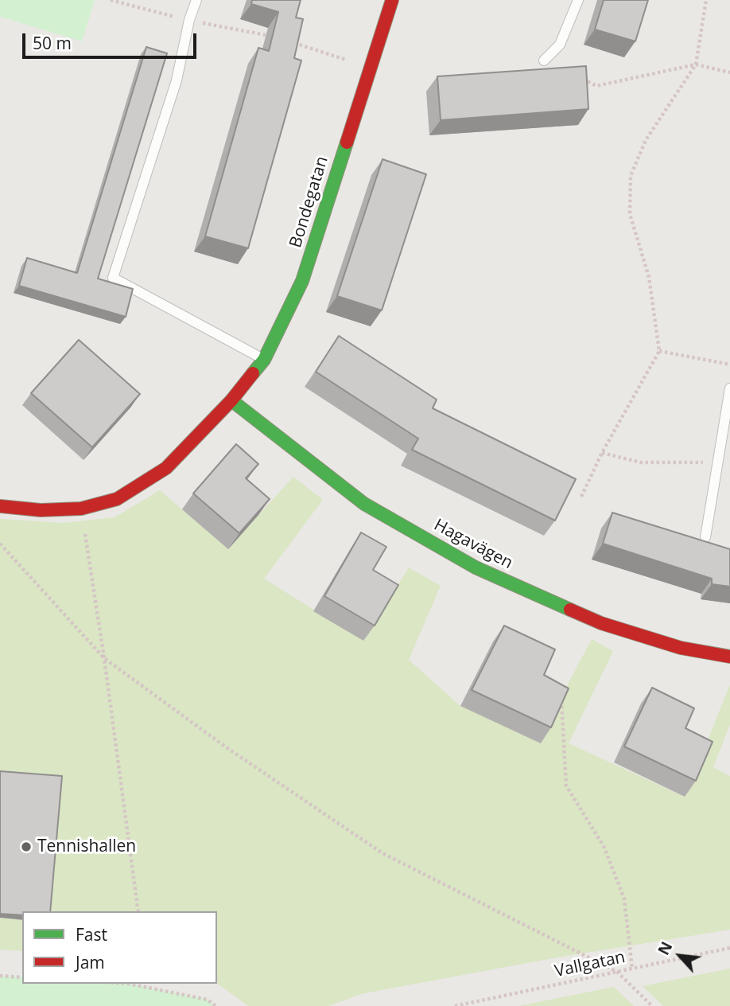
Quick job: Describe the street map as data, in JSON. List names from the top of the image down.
{
  "streets": {
    "street": ["Bondegatan", "Hagavägen"],
    "path": ["Vallgatan"]
  },
  "crossings": [
    ["Bondegatan", "Hagavägen"]
  ],
  "places": ["Tennishallen"],
  "legend": ["Fast", "Jam"],
  "scale_bar": "50 m",
  "north": "top left"
}
